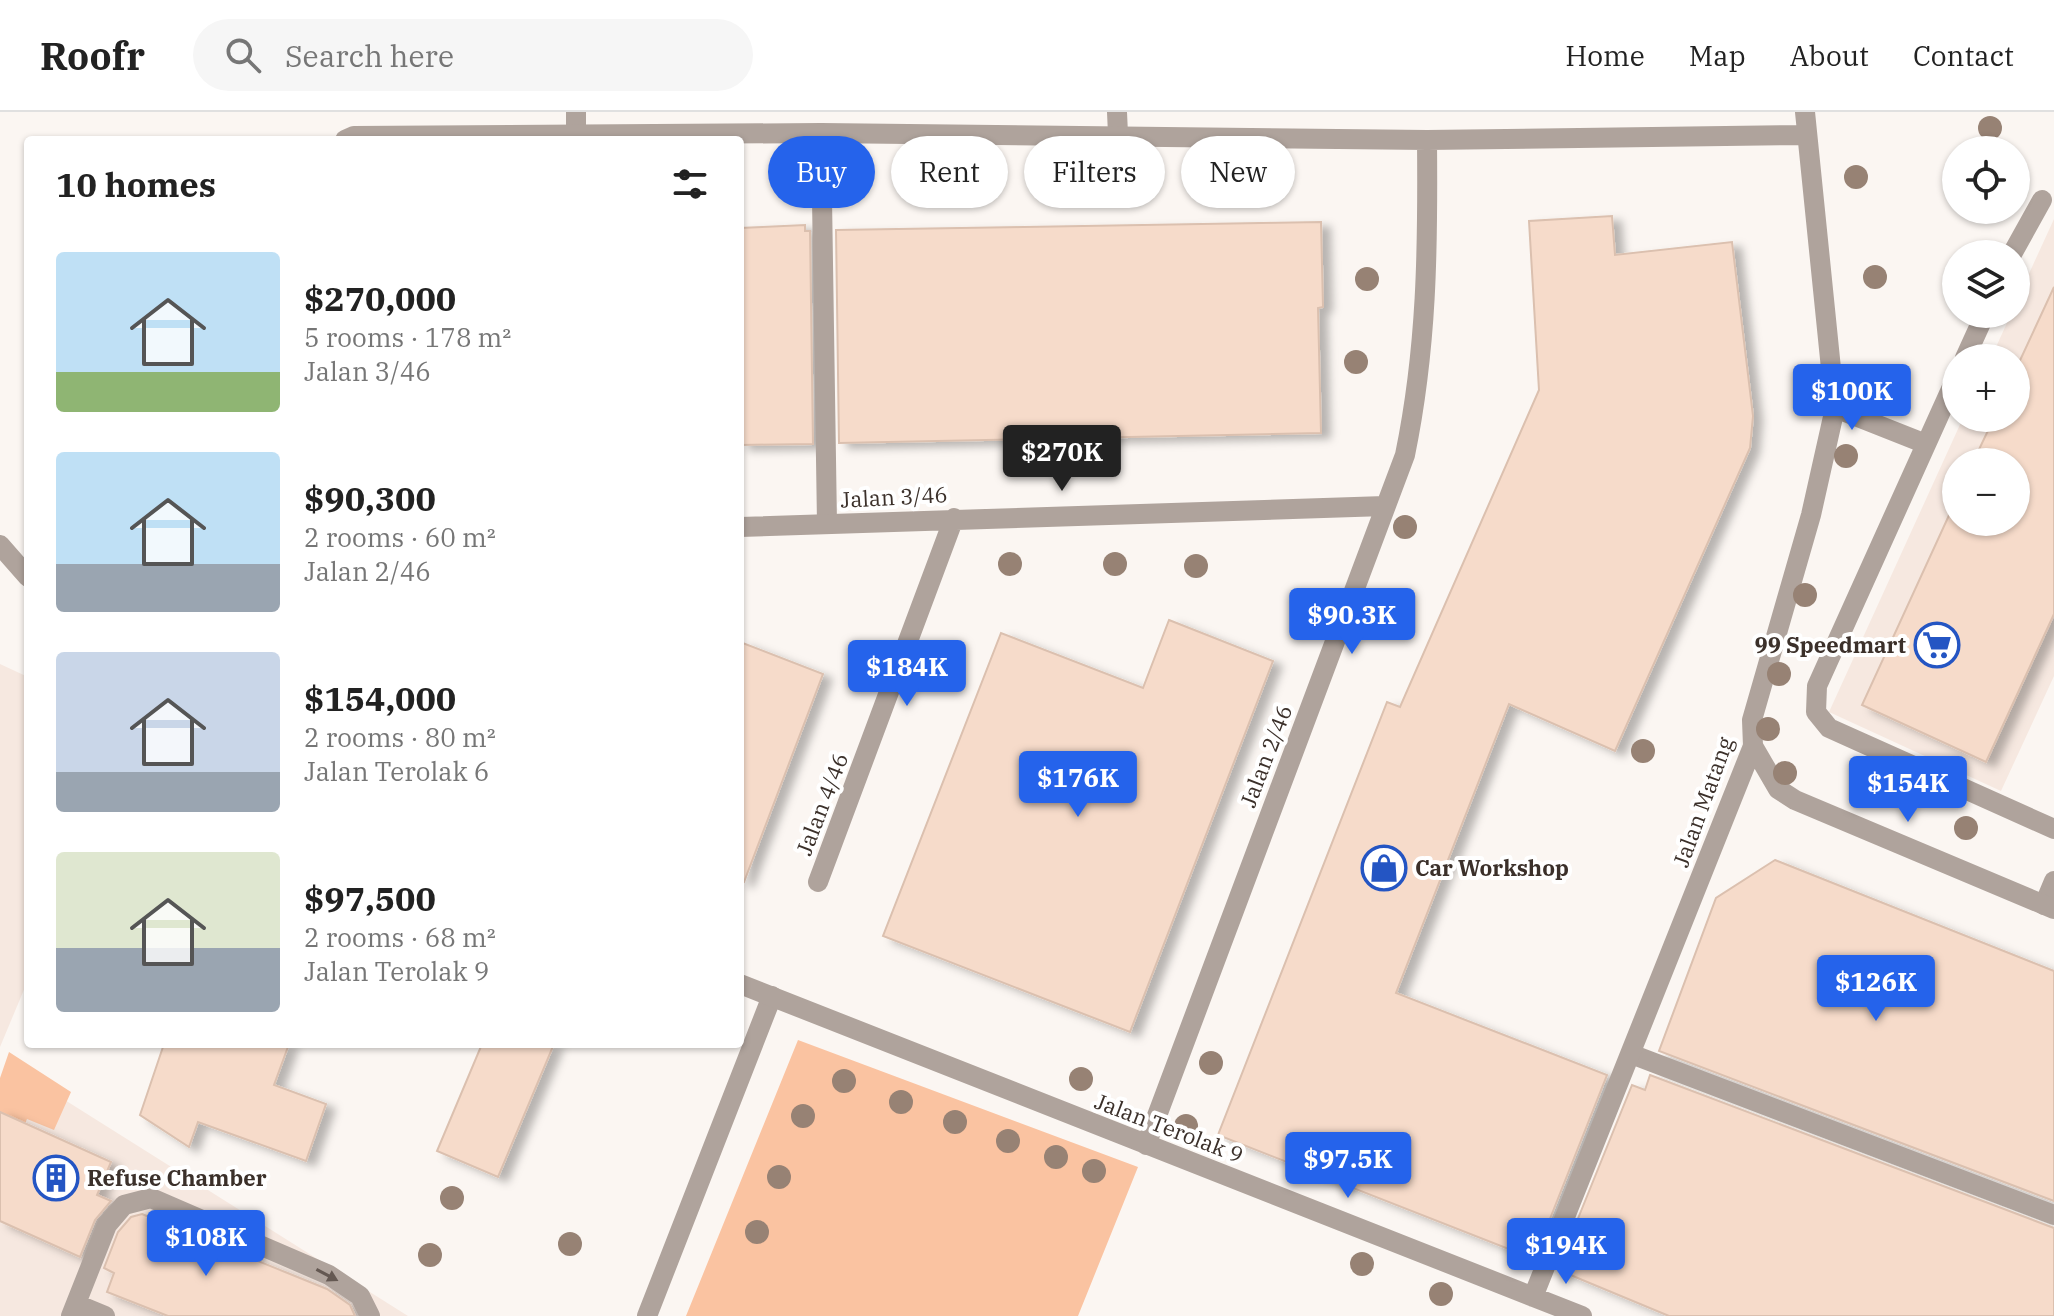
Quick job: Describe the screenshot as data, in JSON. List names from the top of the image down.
{
  "streets": {
    "street": [
      "Jalan 3/46",
      "Jalan 2/46",
      "Jalan Matang",
      "Jalan 4/46",
      "Jalan Terolak 9"
    ]
  },
  "crossings": [
    ["Jalan 3/46", "Jalan 2/46"],
    ["Jalan 3/46", "Jalan 4/46"],
    ["Jalan 2/46", "Jalan Terolak 9"],
    ["Jalan Matang", "Jalan Terolak 9"]
  ],
  "places": {
    "supermarket": ["99 Speedmart"],
    "shop": ["Car Workshop"],
    "building": ["Refuse Chamber"]
  },
  "page": {
    "header": "Roofr",
    "search": "Search here",
    "nav": [
      "Home",
      "Map",
      "About",
      "Contact"
    ],
    "map_buttons": ["+", "−"],
    "chip": [
      "Buy",
      "Rent",
      "Filters",
      "New"
    ],
    "heading": "10 homes",
    "list": [
      {
        "name": "$270,000",
        "note": "5 rooms · 178 m² · Jalan 3/46"
      },
      {
        "name": "$90,300",
        "note": "2 rooms · 60 m² · Jalan 2/46"
      },
      {
        "name": "$154,000",
        "note": "2 rooms · 80 m² · Jalan Terolak 6"
      },
      {
        "name": "$97,500",
        "note": "2 rooms · 68 m² · Jalan Terolak 9"
      }
    ],
    "price": [
      "$100K",
      "$270K",
      "$90.3K",
      "$184K",
      "$176K",
      "$154K",
      "$126K",
      "$97.5K",
      "$108K",
      "$194K"
    ]
  }
}
